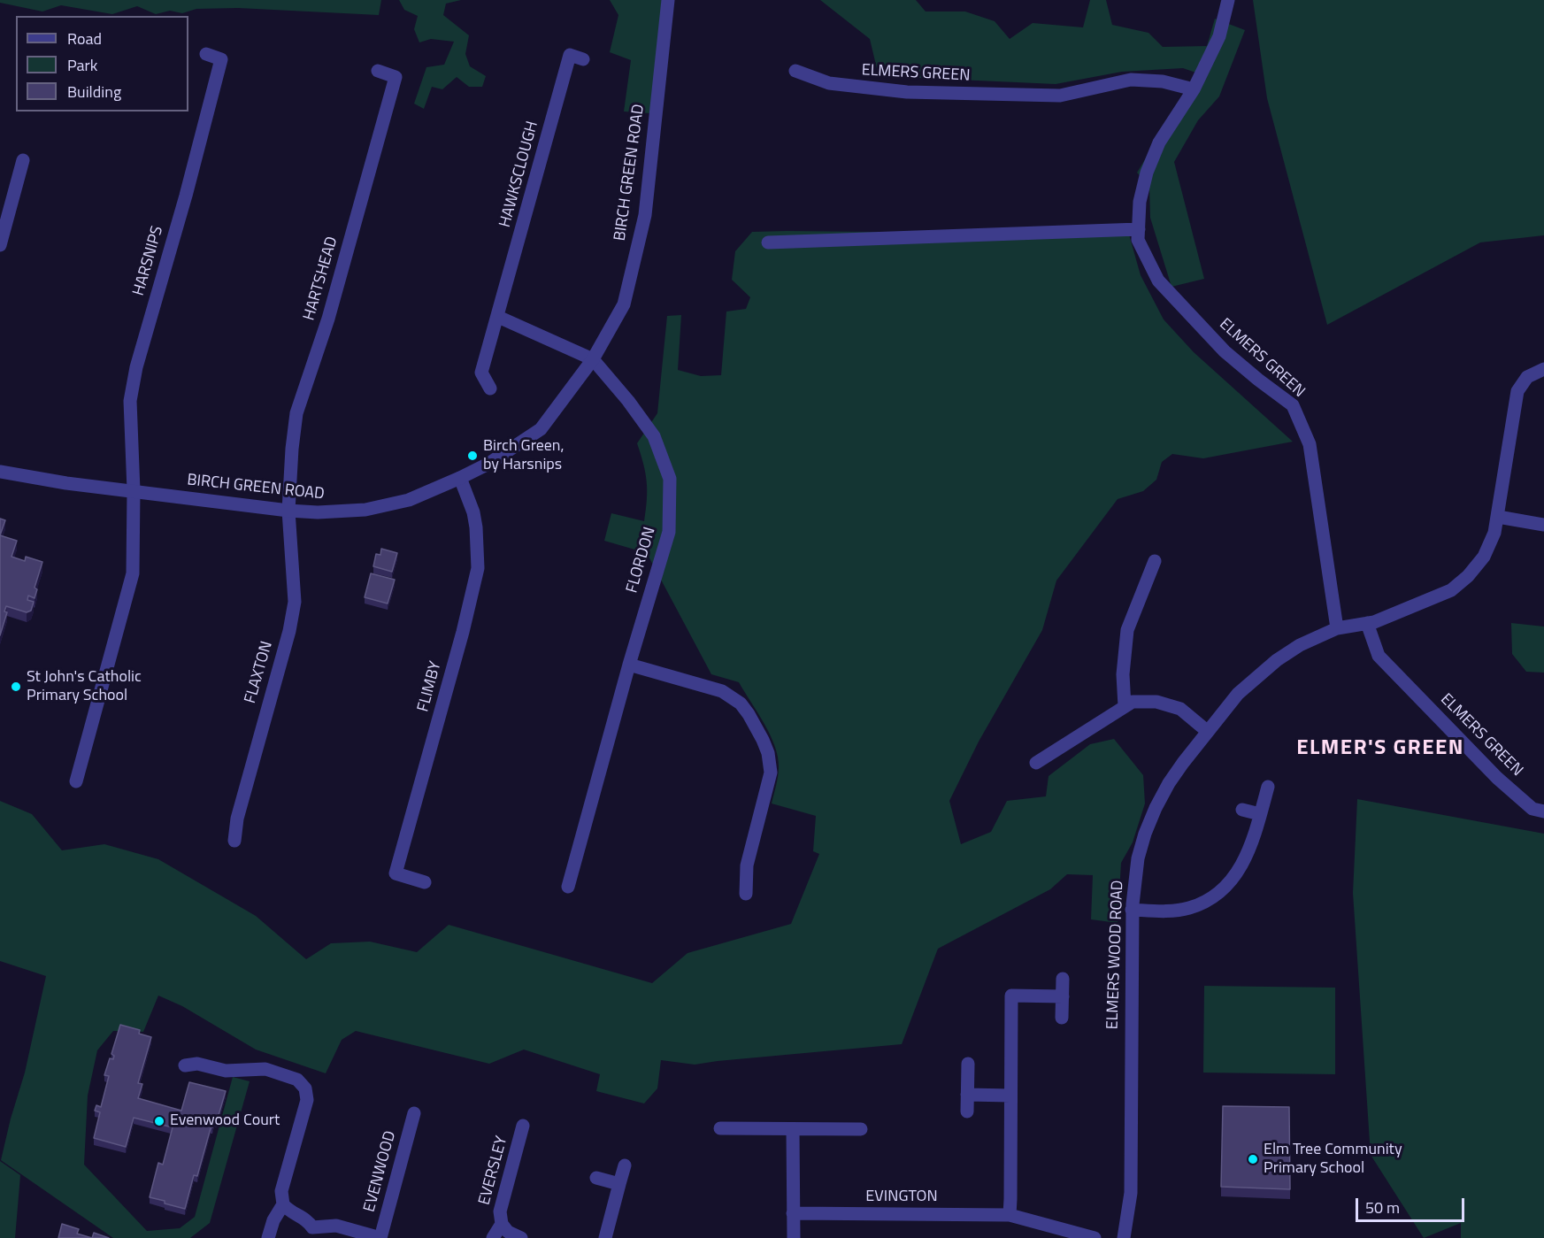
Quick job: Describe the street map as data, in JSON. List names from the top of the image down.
{
  "streets": {
    "street": [
      "ELMERS GREEN",
      "BIRCH GREEN ROAD",
      "HAWKSCLOUGH",
      "HARSNIPS",
      "HARTSHEAD",
      "FLORDON",
      "FLAXTON",
      "FLIMBY",
      "ELMERS WOOD ROAD",
      "EVERSLEY",
      "EVENWOOD",
      "EVINGTON"
    ]
  },
  "crossings": [
    ["ELMERS GREEN", "ELMERS WOOD ROAD"],
    ["BIRCH GREEN ROAD", "HARSNIPS"],
    ["BIRCH GREEN ROAD", "HARTSHEAD"],
    ["BIRCH GREEN ROAD", "FLORDON"],
    ["BIRCH GREEN ROAD", "FLAXTON"],
    ["BIRCH GREEN ROAD", "FLIMBY"],
    ["HARTSHEAD", "FLAXTON"]
  ],
  "districts": ["ELMER'S GREEN"],
  "places": [
    "Birch Green, by Harsnips",
    "St John's Catholic Primary School",
    "Evenwood Court",
    "Elm Tree Community Primary School"
  ],
  "legend": ["Road", "Park", "Building"],
  "scale_bar": "50 m"
}
